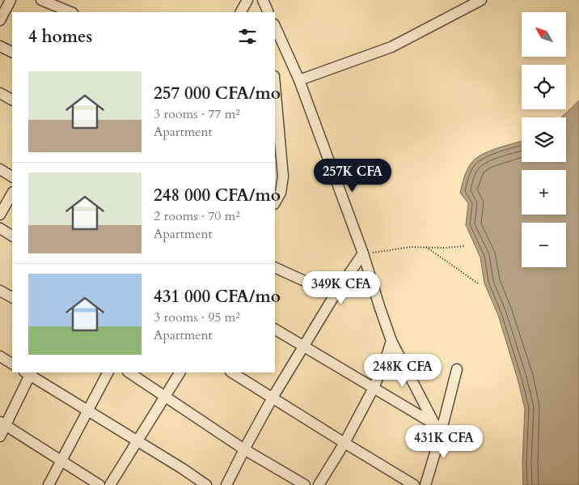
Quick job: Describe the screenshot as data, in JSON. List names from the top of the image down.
{
  "north": "top left",
  "page": {
    "map_buttons": ["+", "−"],
    "heading": "4 homes",
    "list": [
      {
        "name": "257 000 CFA/mo",
        "note": "3 rooms · 77 m² · Apartment"
      },
      {
        "name": "248 000 CFA/mo",
        "note": "2 rooms · 70 m² · Apartment"
      },
      {
        "name": "431 000 CFA/mo",
        "note": "3 rooms · 95 m² · Apartment"
      }
    ],
    "price": [
      "257K CFA",
      "349K CFA",
      "248K CFA",
      "431K CFA"
    ]
  }
}
